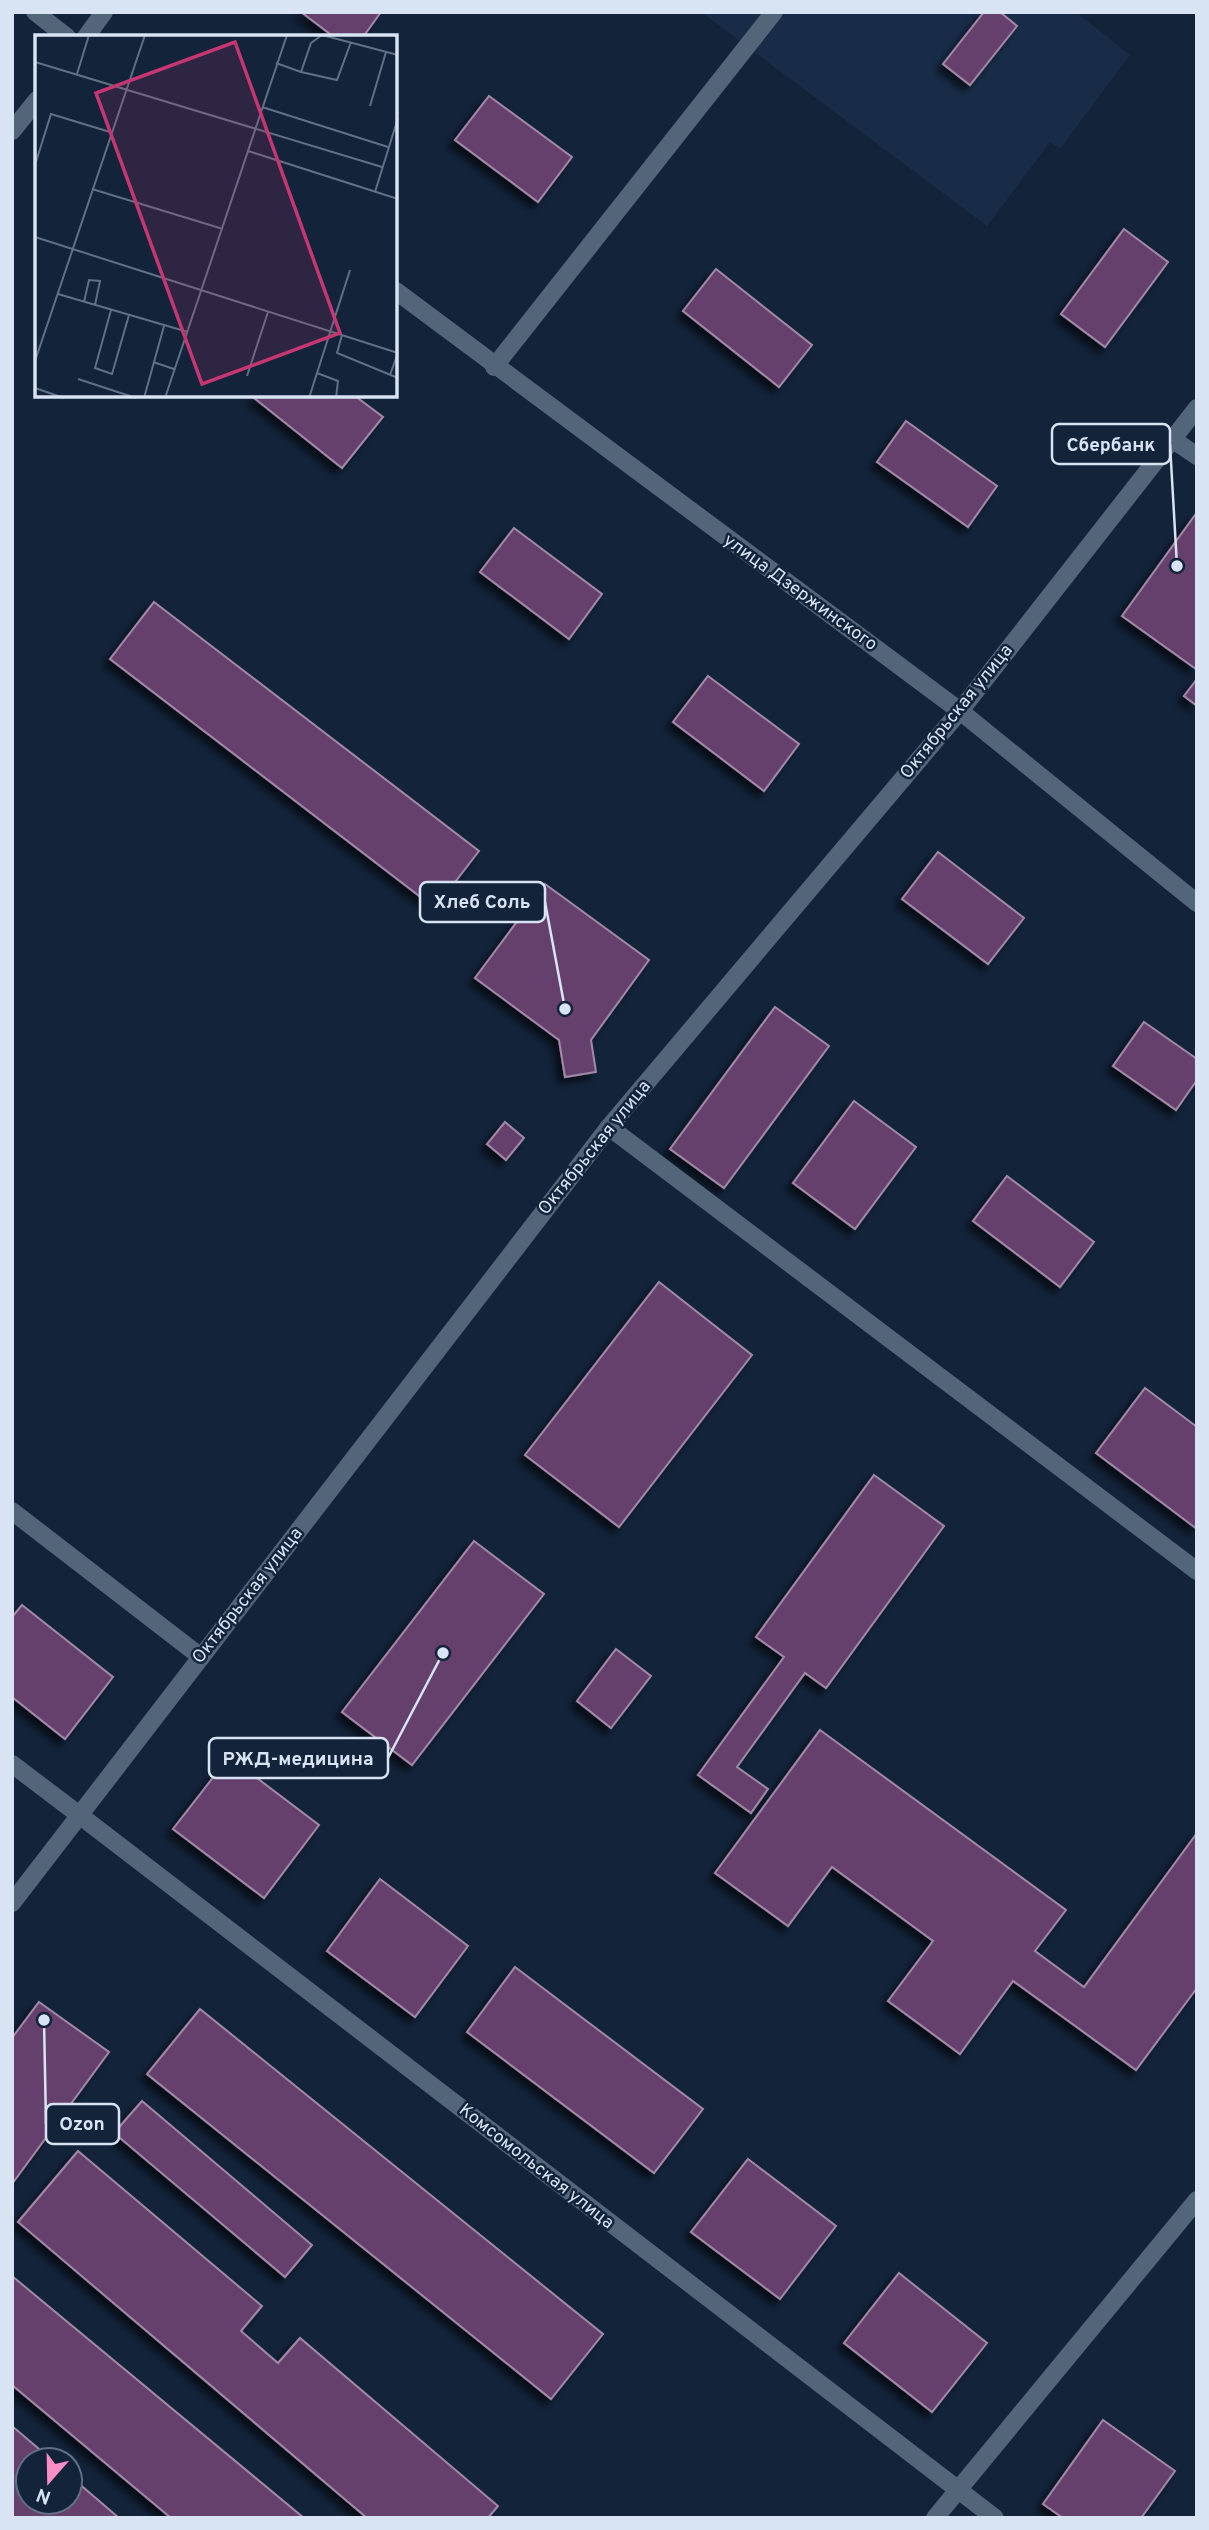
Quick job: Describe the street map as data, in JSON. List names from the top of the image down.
{
  "streets": {
    "street": ["улица Дзержинского", "Октябрьская улица", "Комсомольская улица"]
  },
  "crossings": [
    ["улица Дзержинского", "Октябрьская улица"],
    ["Октябрьская улица", "Комсомольская улица"]
  ],
  "places": [
    "Сбербанк",
    "Хлеб Соль",
    "РЖД-медицина",
    "Ozon"
  ],
  "north": "bottom"
}
